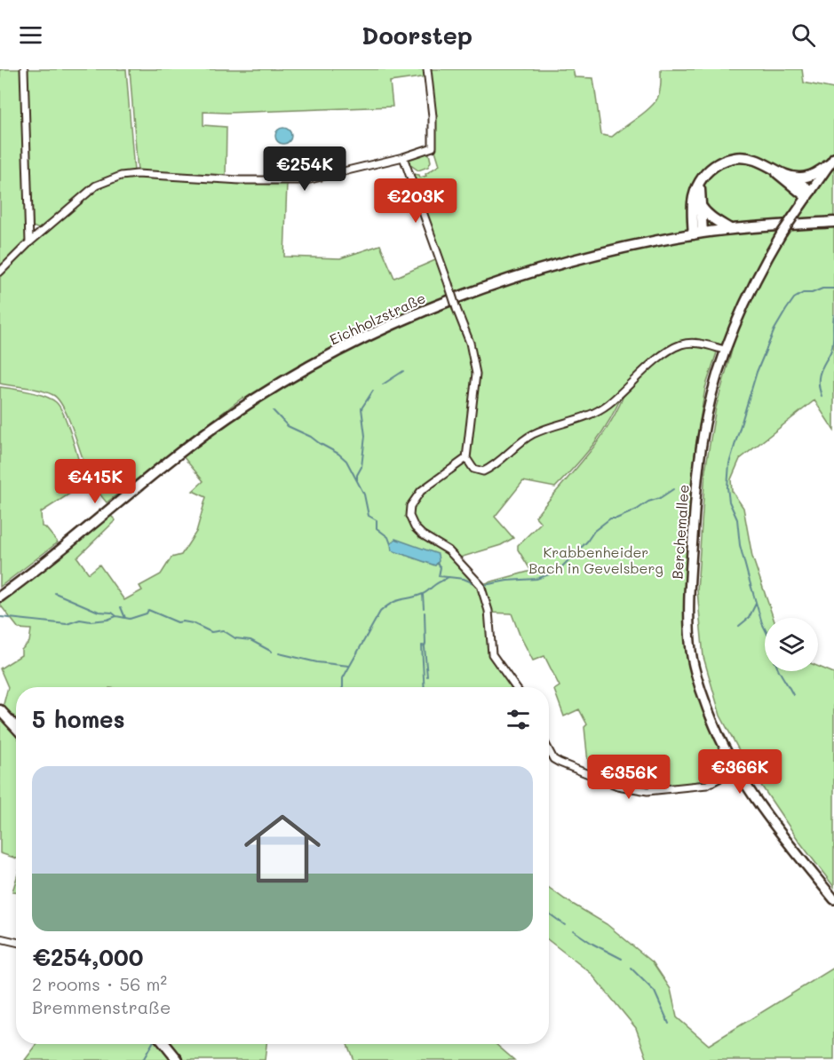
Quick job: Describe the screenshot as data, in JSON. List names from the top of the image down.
{
  "streets": {
    "main road": ["Eichholzstraße"],
    "street": ["Berchemallee"]
  },
  "parks": ["Krabbenheider Bach in Gevelsberg"],
  "page": {
    "header": "Doorstep",
    "price": [
      "€254K",
      "€203K",
      "€415K",
      "€366K",
      "€356K"
    ],
    "heading": "5 homes",
    "list": [
      {
        "name": "€254,000",
        "note": "2 rooms · 56 m² · Bremmenstraße"
      }
    ]
  }
}
